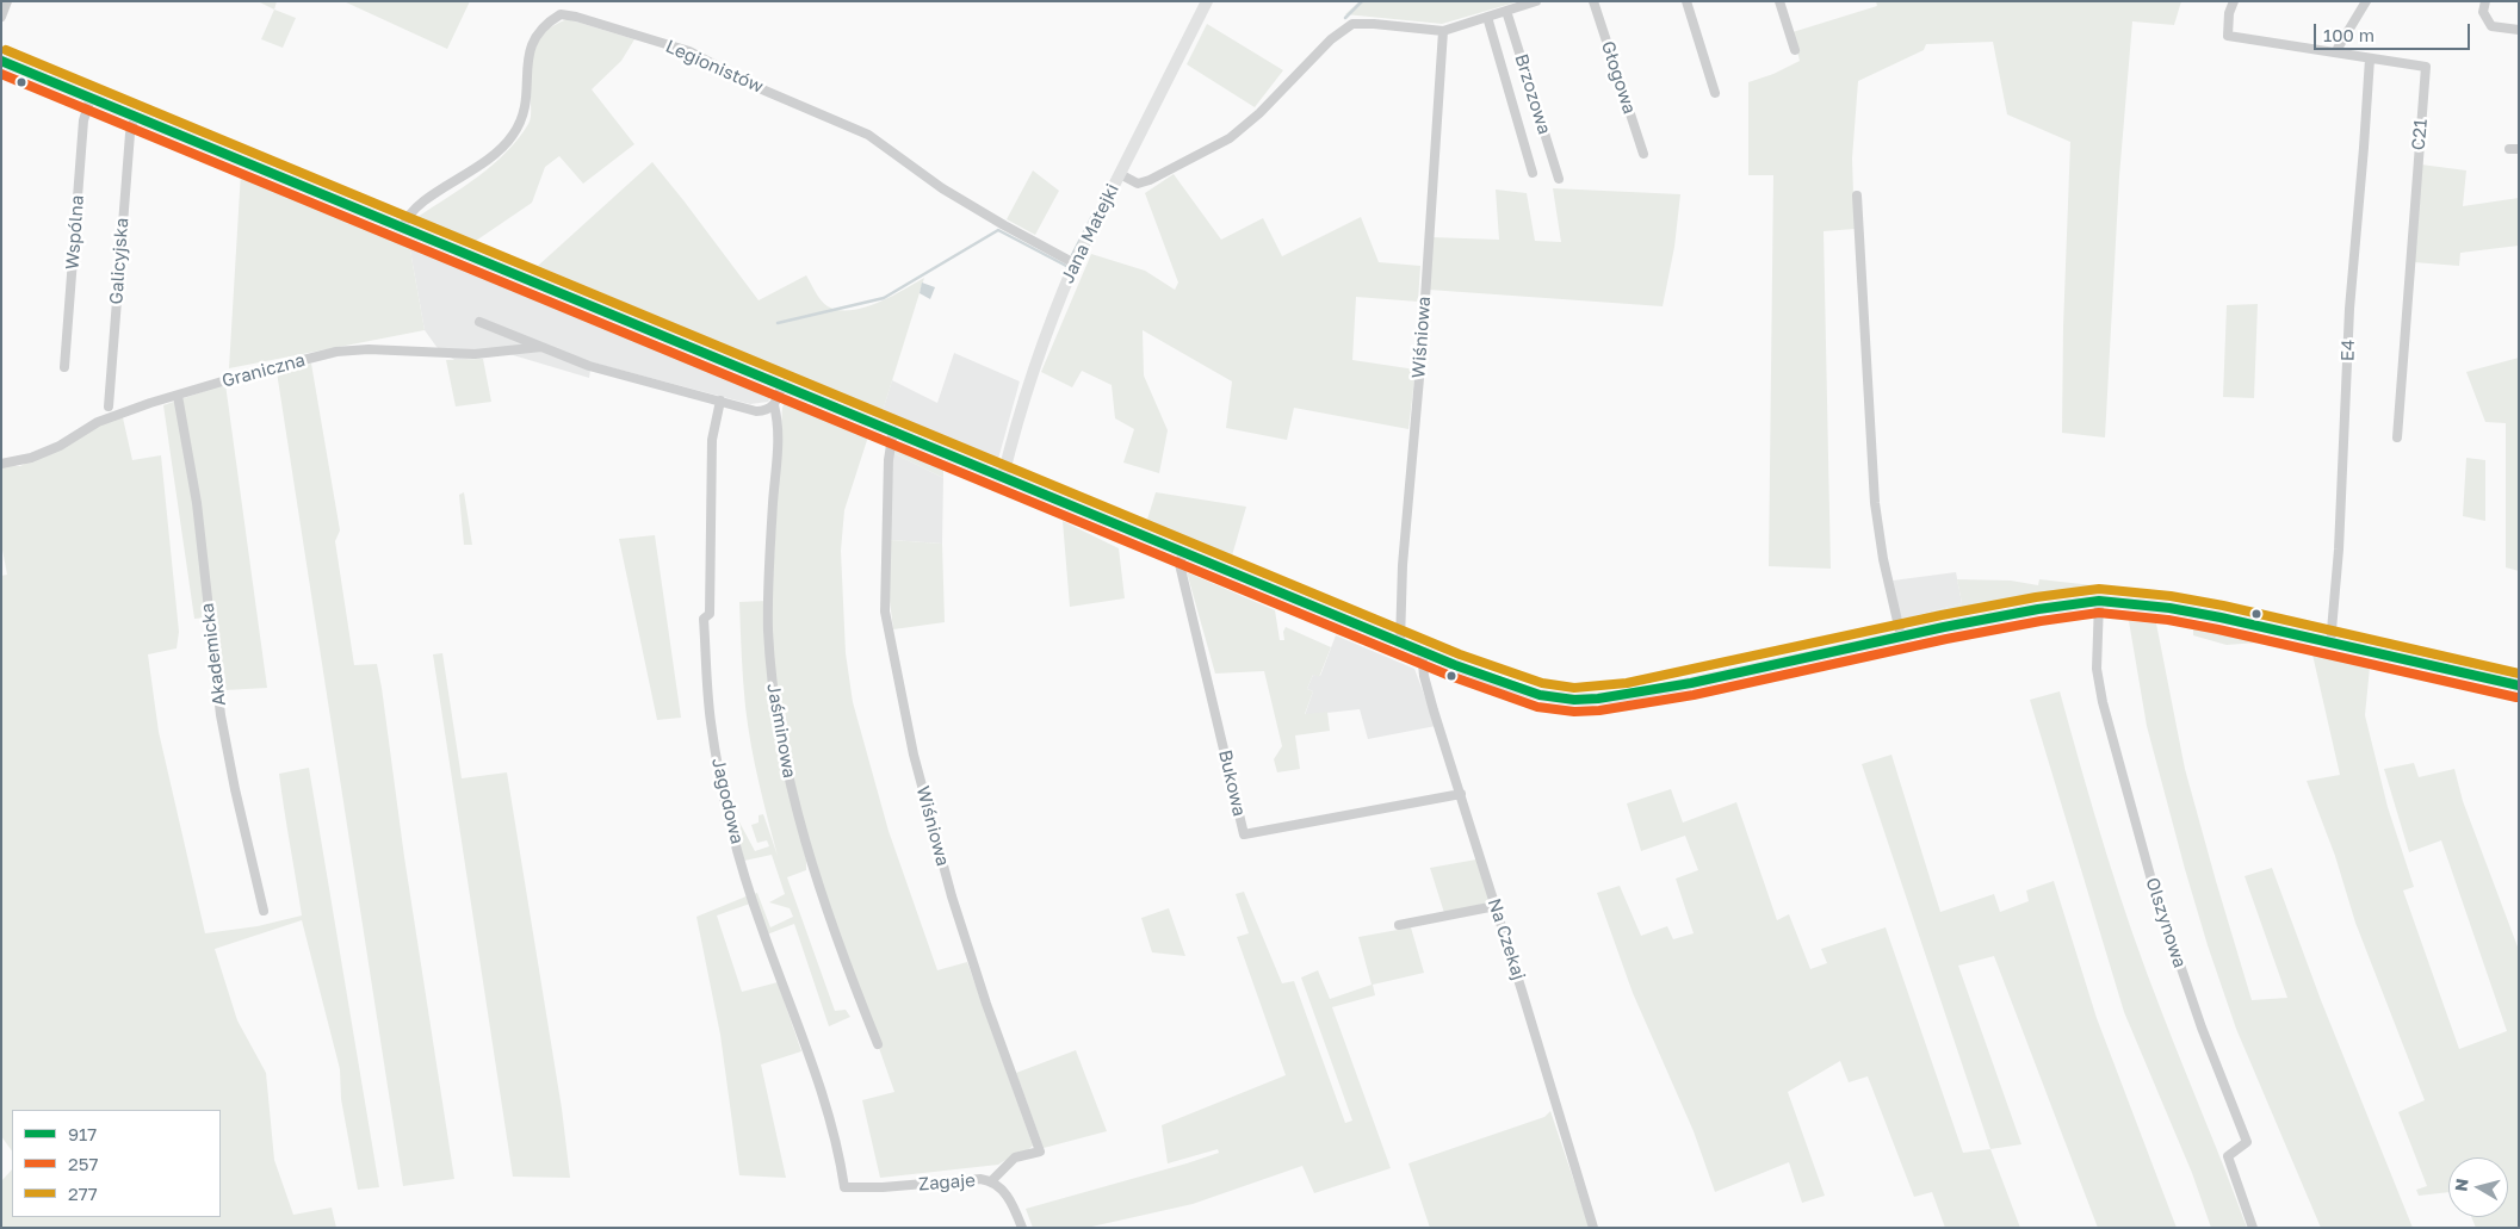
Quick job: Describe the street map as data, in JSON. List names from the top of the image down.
{
  "streets": {
    "main road": ["Jana Matejki"],
    "street": [
      "Legionistów",
      "Głogowa",
      "Brzozowa",
      "C21",
      "Wspólna",
      "Galicyjska",
      "Wiśniowa",
      "E4",
      "Graniczna",
      "Akademicka",
      "Jaśminowa",
      "Bukowa",
      "Jagodowa",
      "Olszynowa",
      "Na Czekaj",
      "Zagaje"
    ]
  },
  "crossings": [
    ["Legionistów", "Jana Matejki"],
    ["C21", "E4"],
    ["Wiśniowa", "Zagaje"],
    ["Graniczna", "Akademicka"],
    ["Graniczna", "Jaśminowa"],
    ["Graniczna", "Jagodowa"],
    ["Bukowa", "Na Czekaj"],
    ["Jagodowa", "Zagaje"]
  ],
  "lines": ["transit line 277", "transit line 917", "transit line 257"],
  "legend": ["917", "257", "277"],
  "scale_bar": "100 m",
  "north": "left"
}
